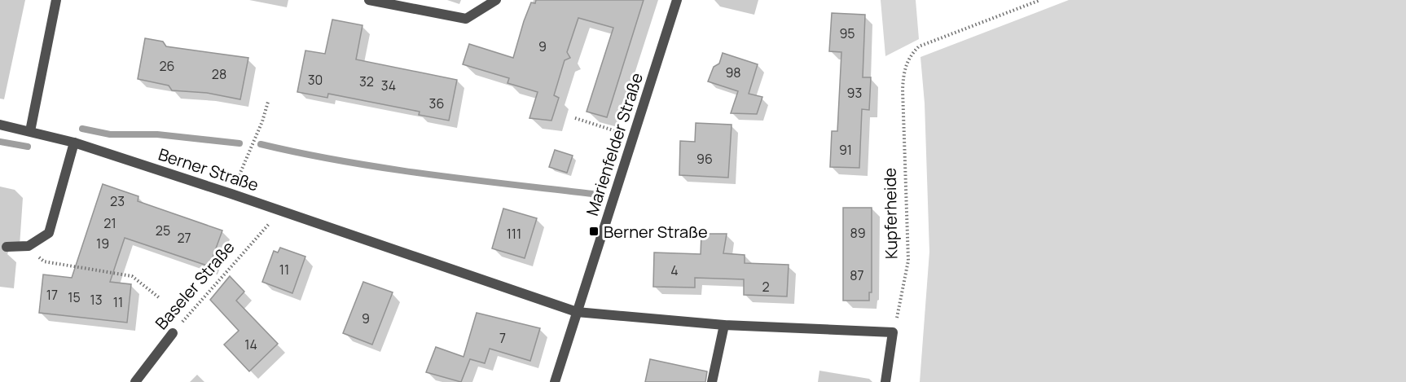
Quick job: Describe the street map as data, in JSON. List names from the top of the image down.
{
  "streets": {
    "street": ["Marienfelder Straße", "Berner Straße", "Baseler Straße"],
    "path": ["Kupferheide"]
  },
  "crossings": [
    ["Marienfelder Straße", "Berner Straße"],
    ["Berner Straße", "Kupferheide"],
    ["Berner Straße", "Baseler Straße"]
  ],
  "places": {
    "transit": ["Berner Straße"]
  },
  "house_numbers": [
    "95",
    "9",
    "26",
    "98",
    "28",
    "30",
    "32",
    "34",
    "93",
    "36",
    "91",
    "96",
    "23",
    "21",
    "25",
    "89",
    "111",
    "27",
    "19",
    "11",
    "4",
    "87",
    "2",
    "17",
    "15",
    "13",
    "11",
    "9",
    "7",
    "14"
  ]
}
